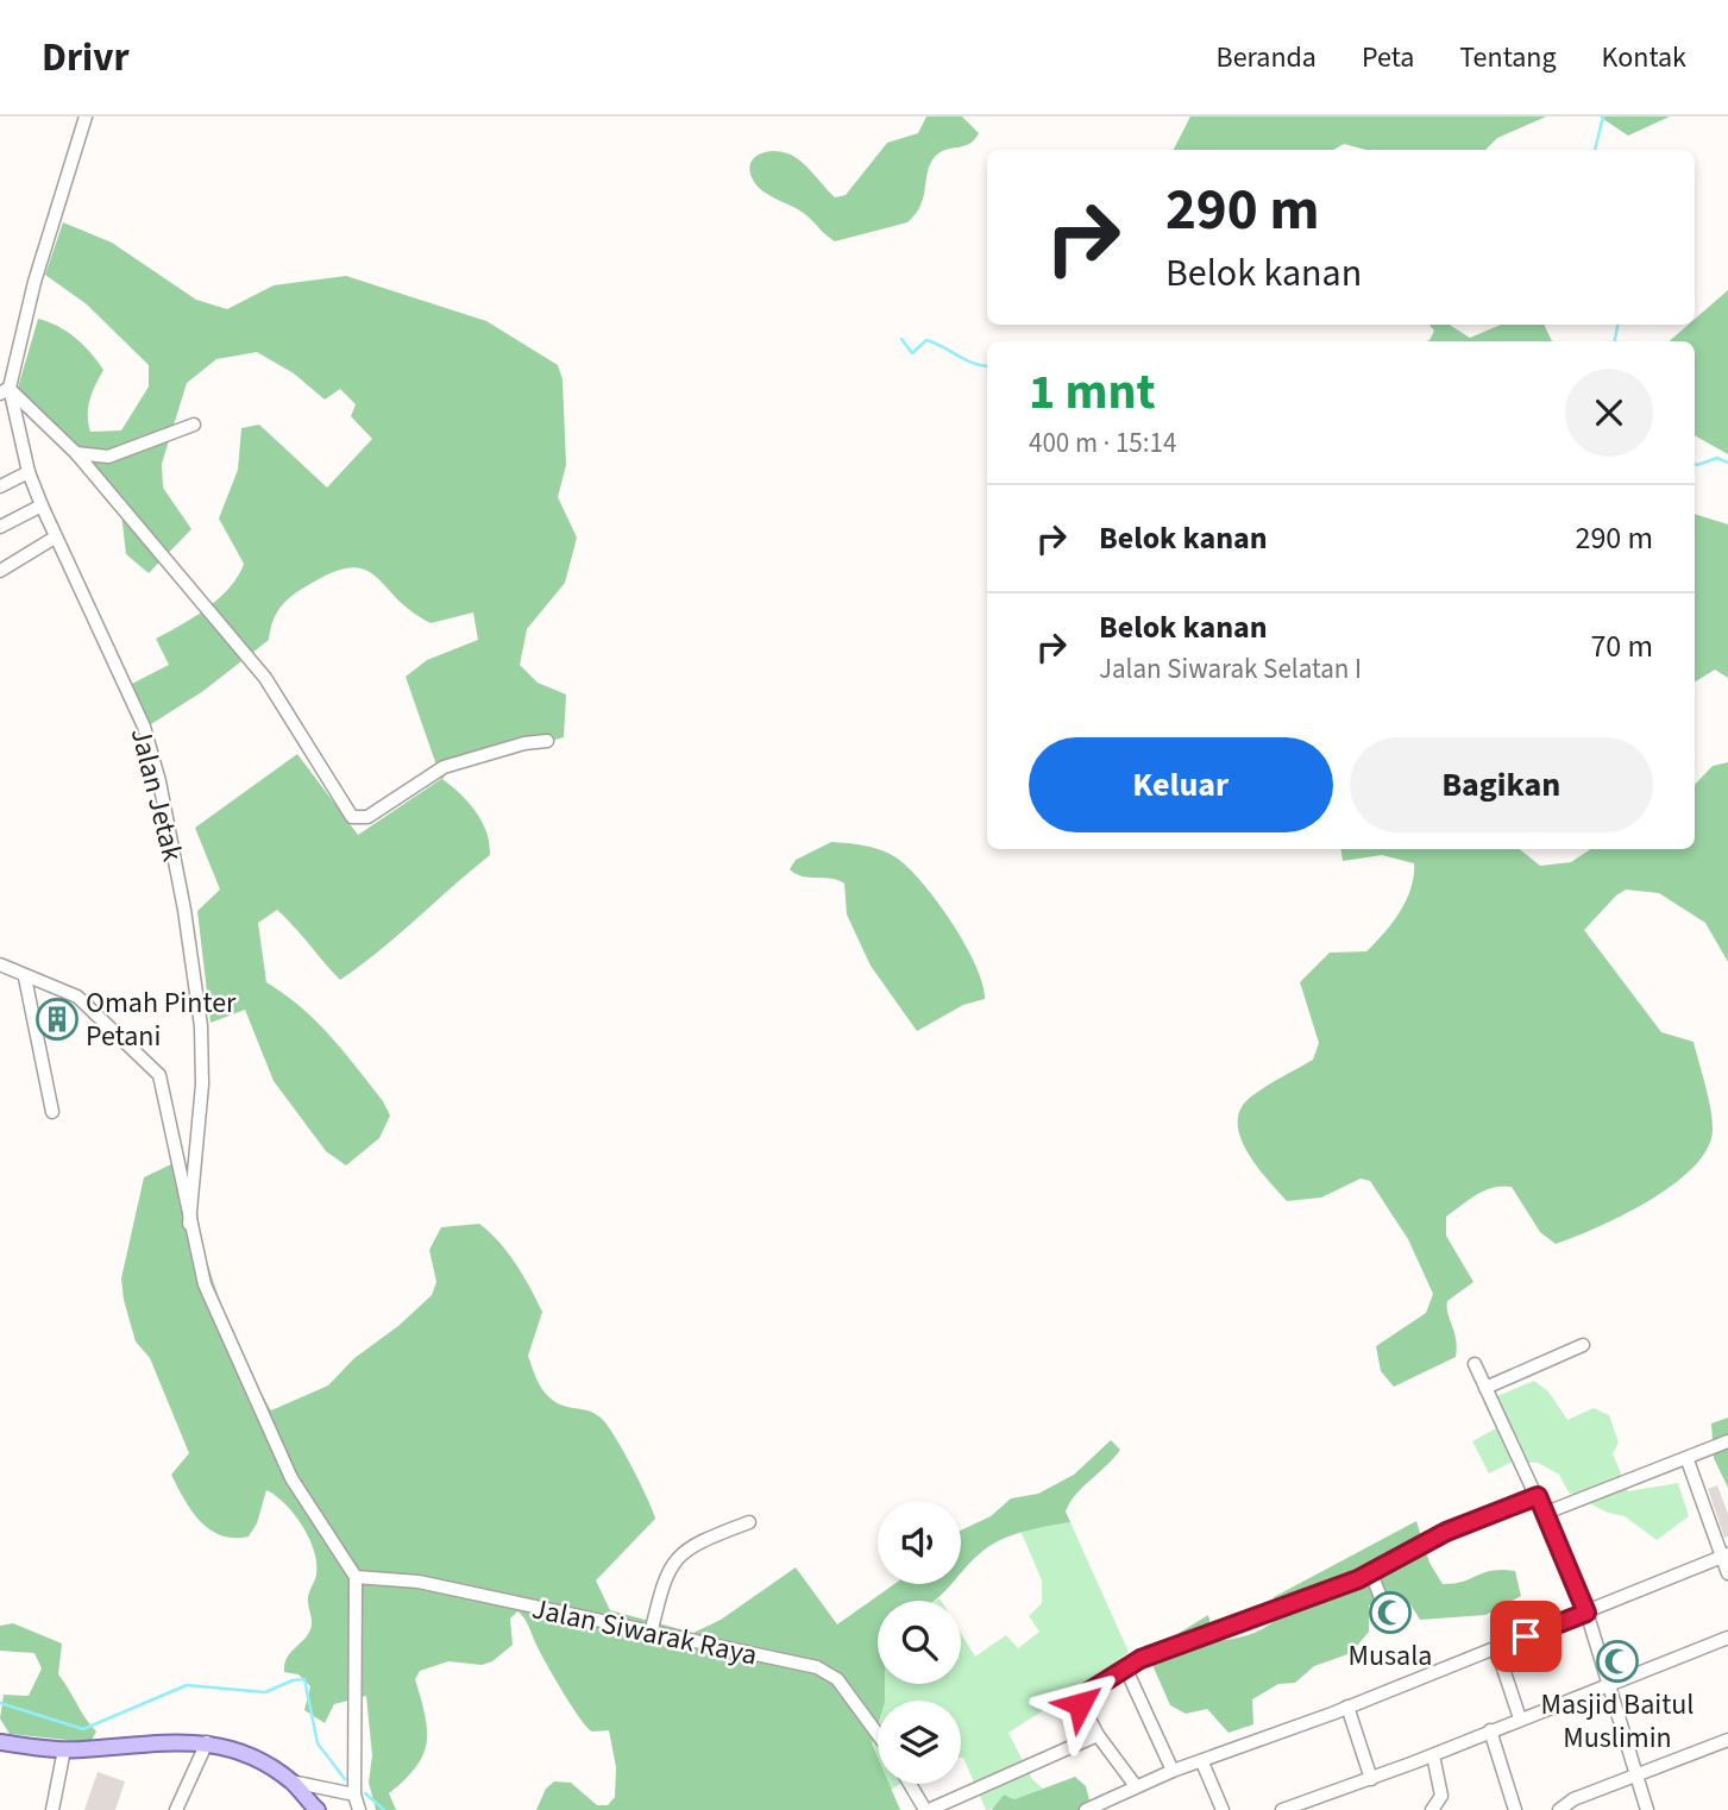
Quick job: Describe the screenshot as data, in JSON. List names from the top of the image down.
{
  "streets": {
    "street": ["Jalan Jetak", "Jalan Siwarak Raya"]
  },
  "places": {
    "building": ["Omah Pinter Petani"],
    "mosque": ["Musala", "Masjid Baitul Muslimin"]
  },
  "page": {
    "header": "Drivr",
    "nav": [
      "Beranda",
      "Peta",
      "Tentang",
      "Kontak"
    ],
    "turn": ["290 m", "Belok kanan"],
    "heading": ["1 mnt", "400 m · 15:14"],
    "list": [
      {
        "name": "Belok kanan",
        "value": "290 m"
      },
      {
        "name": "Belok kanan",
        "note": "Jalan Siwarak Selatan I",
        "value": "70 m"
      }
    ],
    "buttons": ["Keluar", "Bagikan"]
  }
}
